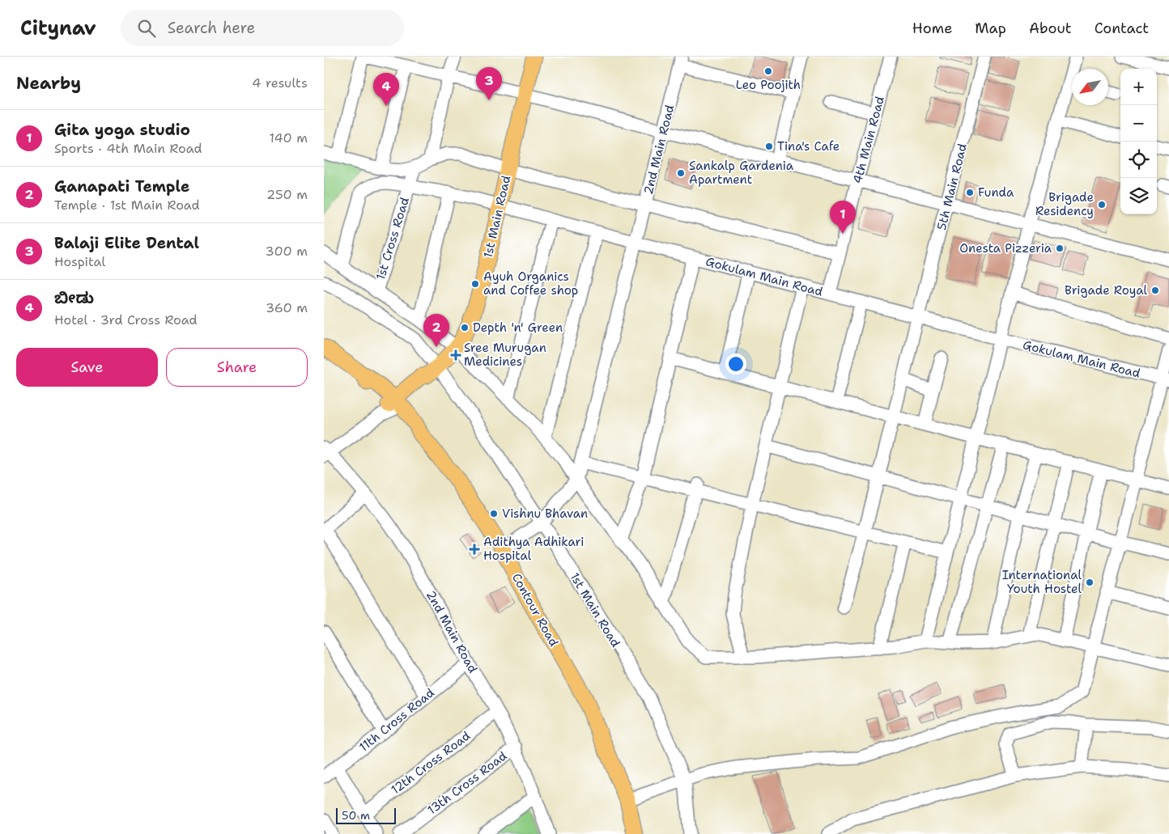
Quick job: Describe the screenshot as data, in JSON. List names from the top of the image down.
{
  "streets": {
    "main road": ["1st Main Road", "Contour Road"],
    "street": [
      "4th Main Road",
      "2nd Main Road",
      "5th Main Road",
      "1st Cross Road",
      "Gokulam Main Road",
      "11th Cross Road",
      "12th Cross Road",
      "13th Cross Road"
    ]
  },
  "crossings": [
    ["4th Main Road", "Gokulam Main Road"],
    ["2nd Main Road", "Gokulam Main Road"],
    ["2nd Main Road", "11th Cross Road"],
    ["2nd Main Road", "12th Cross Road"],
    ["2nd Main Road", "13th Cross Road"],
    ["5th Main Road", "Gokulam Main Road"],
    ["1st Main Road", "Gokulam Main Road"],
    ["1st Main Road", "Contour Road"],
    ["1st Cross Road", "Gokulam Main Road"]
  ],
  "places": {
    "other": [
      "Leo Poojith",
      "Tina's Cafe",
      "Sankalp Gardenia Apartment",
      "Funda",
      "Brigade Residency",
      "Onesta Pizzeria",
      "Ayuh Organics and Coffee shop",
      "Brigade Royal",
      "Depth 'n' Green",
      "Vishnu Bhavan",
      "International Youth Hostel"
    ],
    "health": ["Sree Murugan Medicines", "Adithya Adhikari Hospital"]
  },
  "scale_bar": "50 m",
  "north": "bottom left",
  "page": {
    "header": "Citynav",
    "search": "Search here",
    "nav": [
      "Home",
      "Map",
      "About",
      "Contact"
    ],
    "heading": ["Nearby", "4 results"],
    "pins": [
      "3",
      "4",
      "1",
      "2"
    ],
    "map_buttons": ["+", "−"],
    "list": [
      {
        "mark": "1",
        "name": "Gita yoga studio",
        "note": "Sports · 4th Main Road",
        "value": "140 m"
      },
      {
        "mark": "2",
        "name": "Ganapati Temple",
        "note": "Temple · 1st Main Road",
        "value": "250 m"
      },
      {
        "mark": "3",
        "name": "Balaji Elite Dental",
        "note": "Hospital",
        "value": "300 m"
      },
      {
        "mark": "4",
        "name": "ಬೀಡು",
        "note": "Hotel · 3rd Cross Road",
        "value": "360 m"
      }
    ],
    "buttons": ["Save", "Share"],
    "scale": "50 m"
  }
}
